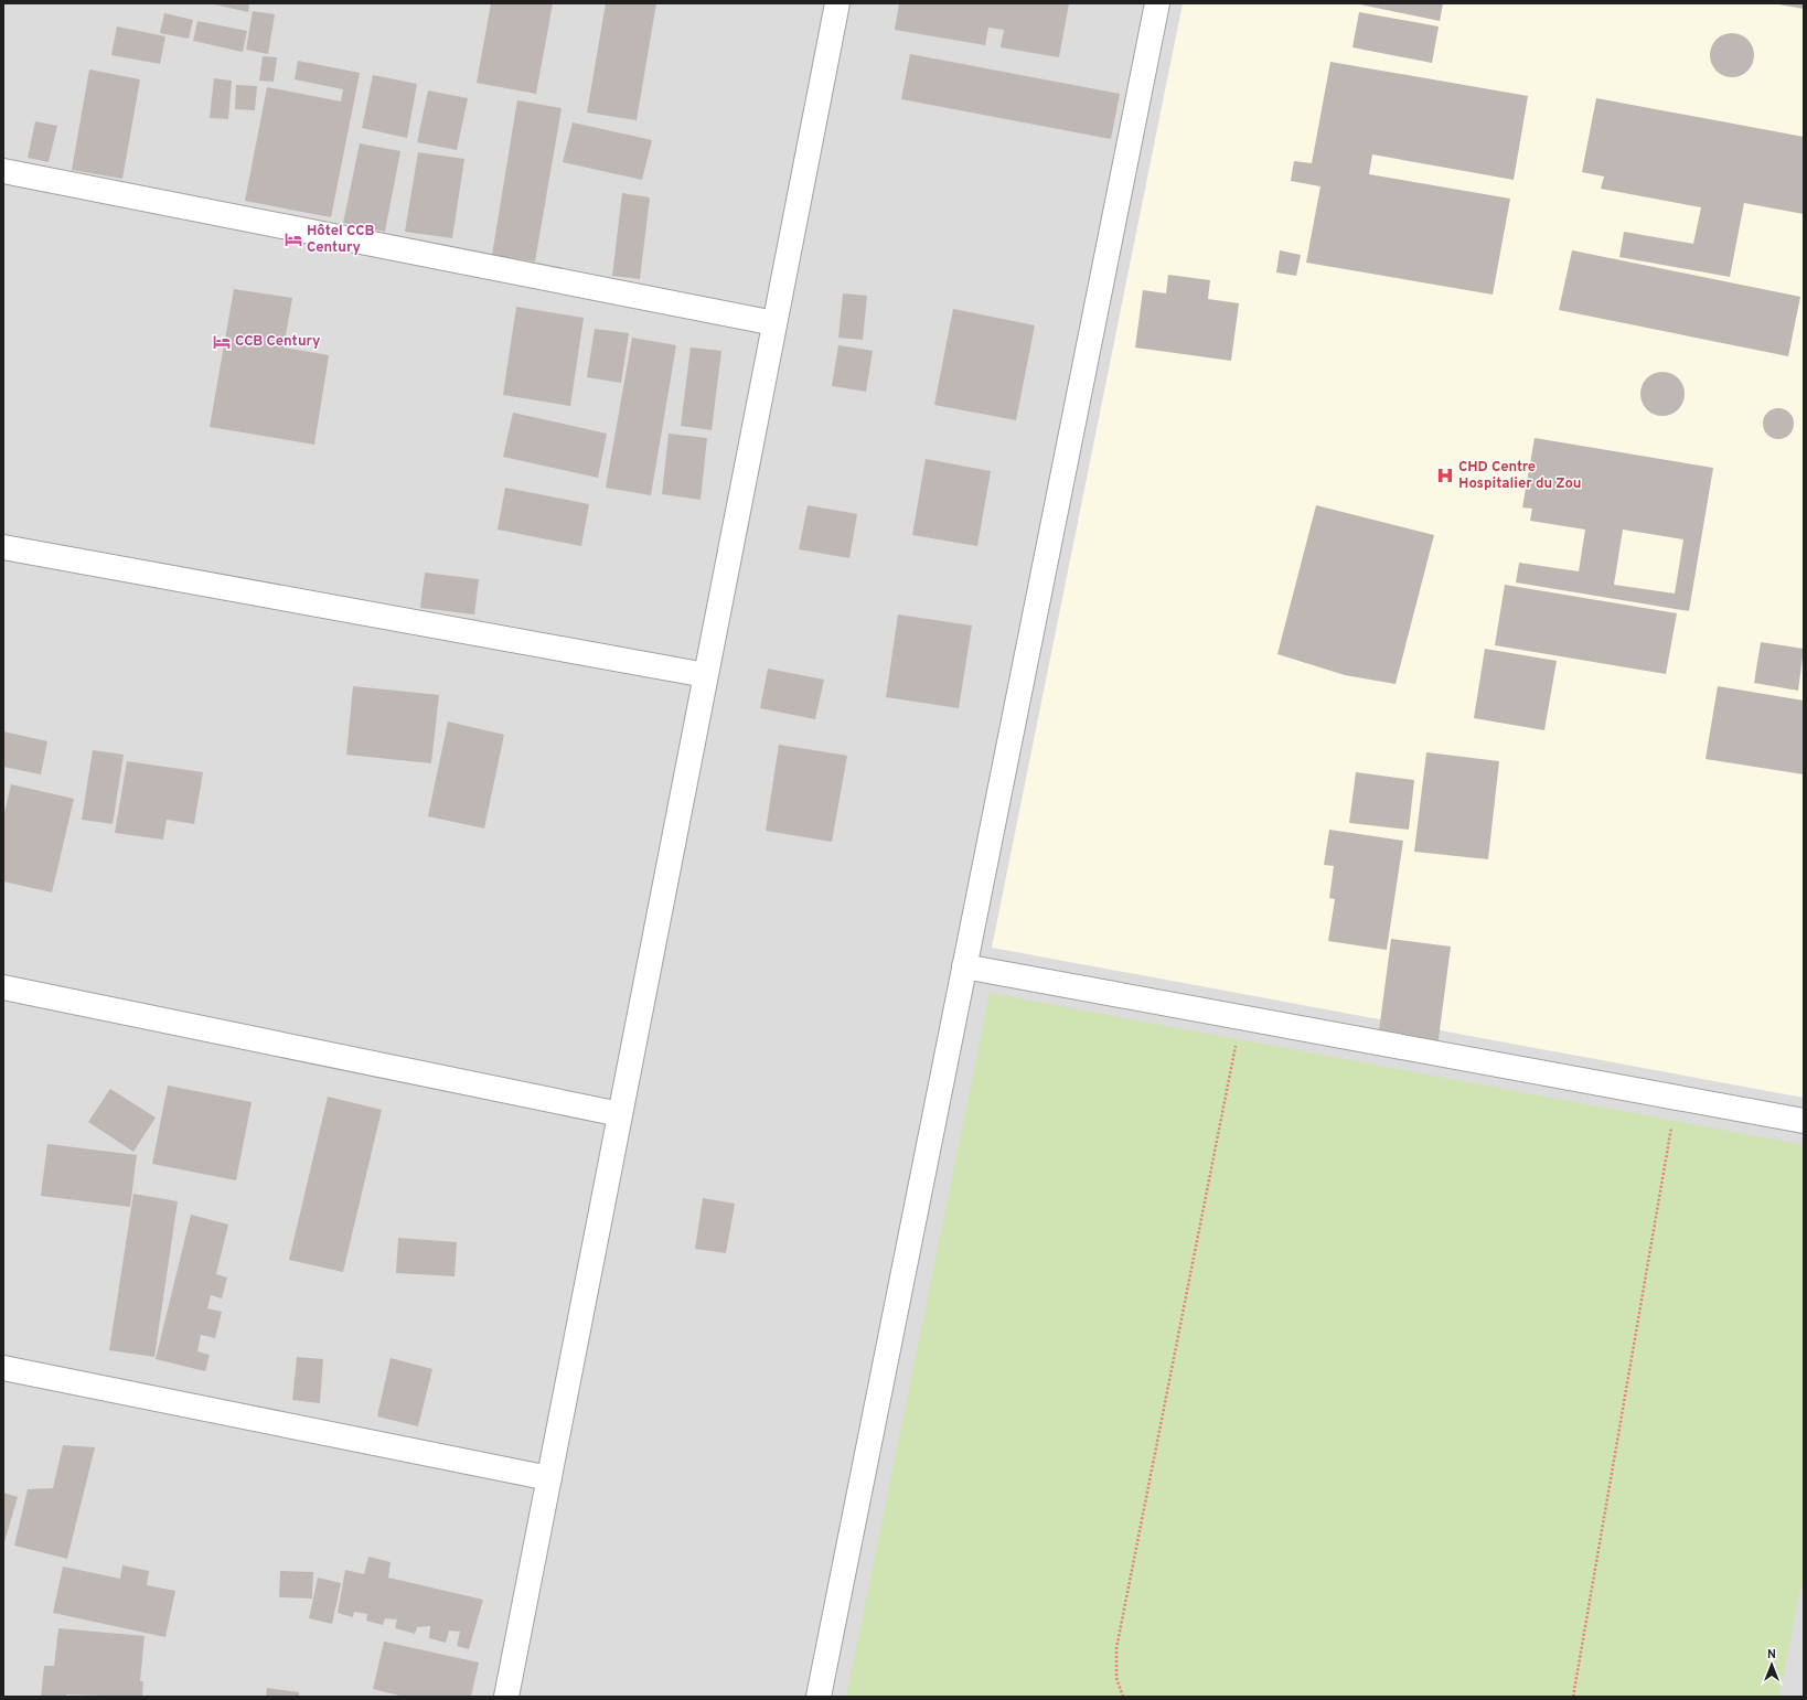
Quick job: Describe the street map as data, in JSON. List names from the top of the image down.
{
  "places": {
    "hotel": ["Hôtel CCB Century", "CCB Century"],
    "hospital": ["CHD Centre Hospitalier du Zou"]
  },
  "north": "top"
}
